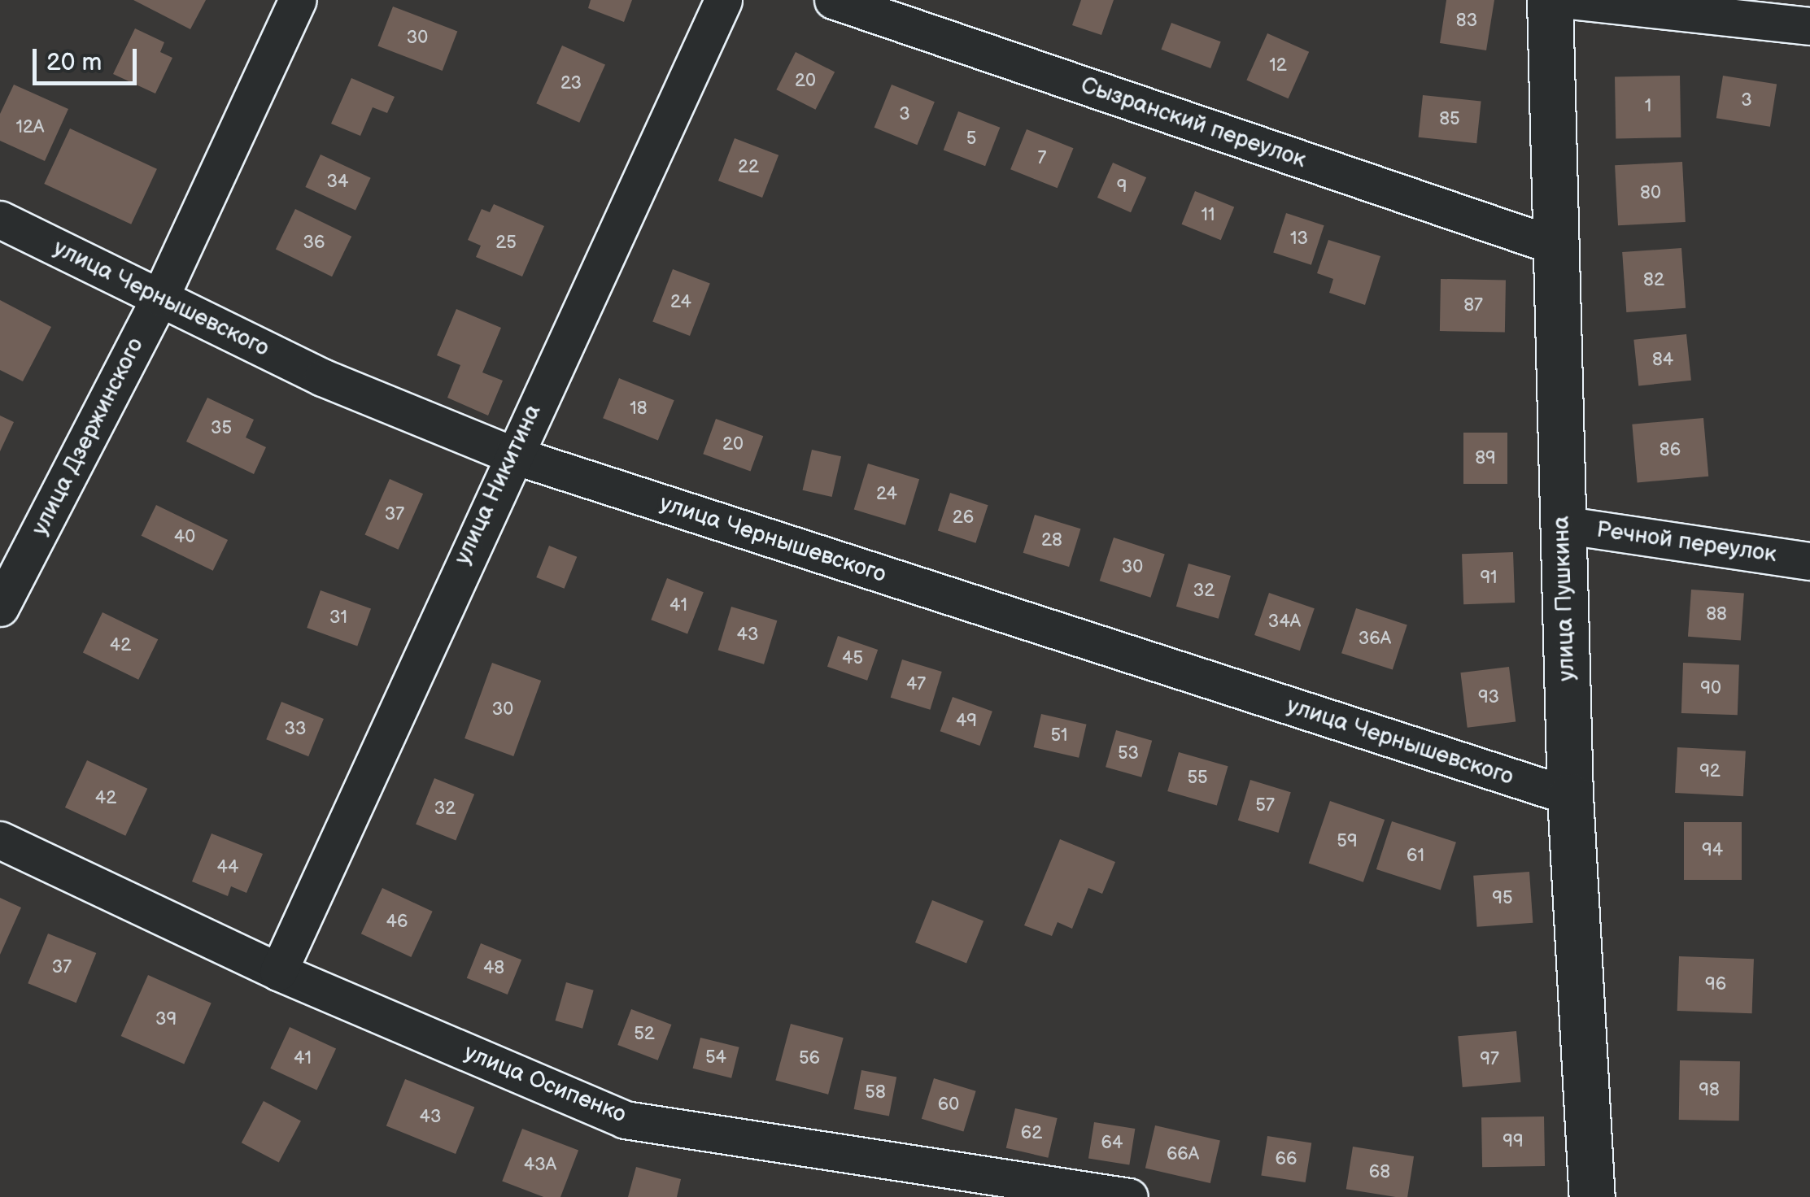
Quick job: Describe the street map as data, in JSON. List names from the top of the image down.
{
  "streets": {
    "main road": ["улица Пушкина"],
    "street": [
      "Сызранский переулок",
      "улица Чернышевского",
      "улица Дзержинского",
      "улица Никитина",
      "Речной переулок",
      "улица Осипенко"
    ]
  },
  "crossings": [
    ["Сызранский переулок", "улица Пушкина"],
    ["улица Чернышевского", "улица Дзержинского"],
    ["улица Чернышевского", "улица Никитина"],
    ["улица Чернышевского", "улица Пушкина"],
    ["улица Никитина", "улица Осипенко"],
    ["Речной переулок", "улица Пушкина"]
  ],
  "house_numbers": [
    "83",
    "30",
    "12",
    "20",
    "23",
    "3",
    "1",
    "3",
    "85",
    "12А",
    "5",
    "7",
    "22",
    "34",
    "9",
    "80",
    "11",
    "13",
    "36",
    "25",
    "82",
    "24",
    "87",
    "84",
    "18",
    "35",
    "20",
    "86",
    "89",
    "24",
    "37",
    "26",
    "40",
    "28",
    "30",
    "91",
    "32",
    "41",
    "88",
    "31",
    "34А",
    "43",
    "36А",
    "42",
    "45",
    "47",
    "90",
    "93",
    "30",
    "49",
    "33",
    "51",
    "53",
    "92",
    "55",
    "42",
    "57",
    "32",
    "59",
    "94",
    "61",
    "44",
    "95",
    "46",
    "37",
    "48",
    "96",
    "39",
    "52",
    "54",
    "41",
    "56",
    "97",
    "98",
    "58",
    "60",
    "43",
    "62",
    "99",
    "64",
    "66А",
    "66",
    "43А",
    "68"
  ],
  "scale_bar": "20 m"
}
